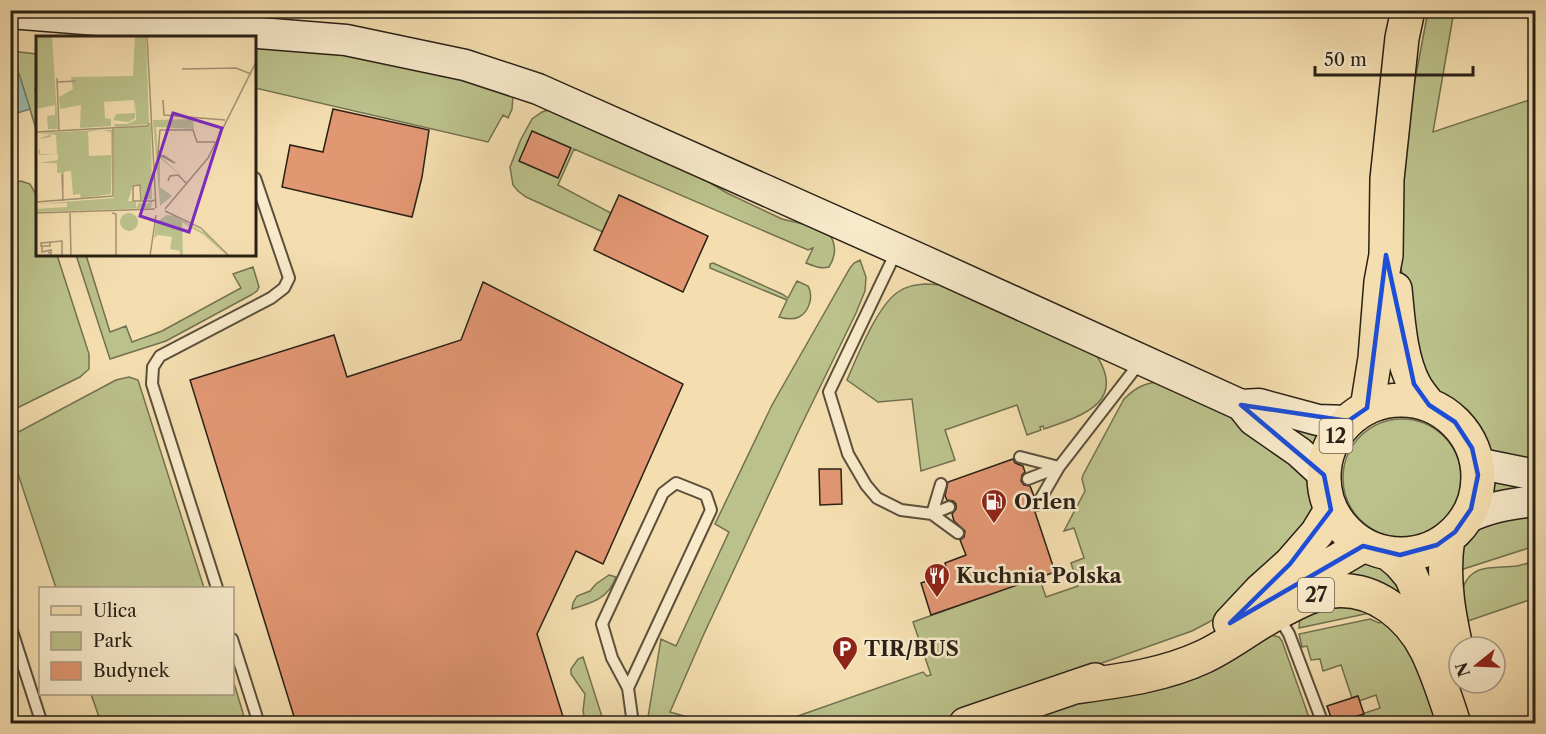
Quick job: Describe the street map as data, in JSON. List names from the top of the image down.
{
  "streets": {
    "main road": ["12", "27"]
  },
  "crossings": [
    ["12", "27"]
  ],
  "places": {
    "fuel station": ["Orlen"],
    "restaurant": ["Kuchnia Polska"],
    "parking": ["TIR/BUS"]
  },
  "legend": ["Ulica", "Park", "Budynek"],
  "scale_bar": "50 m",
  "north": "left"
}
